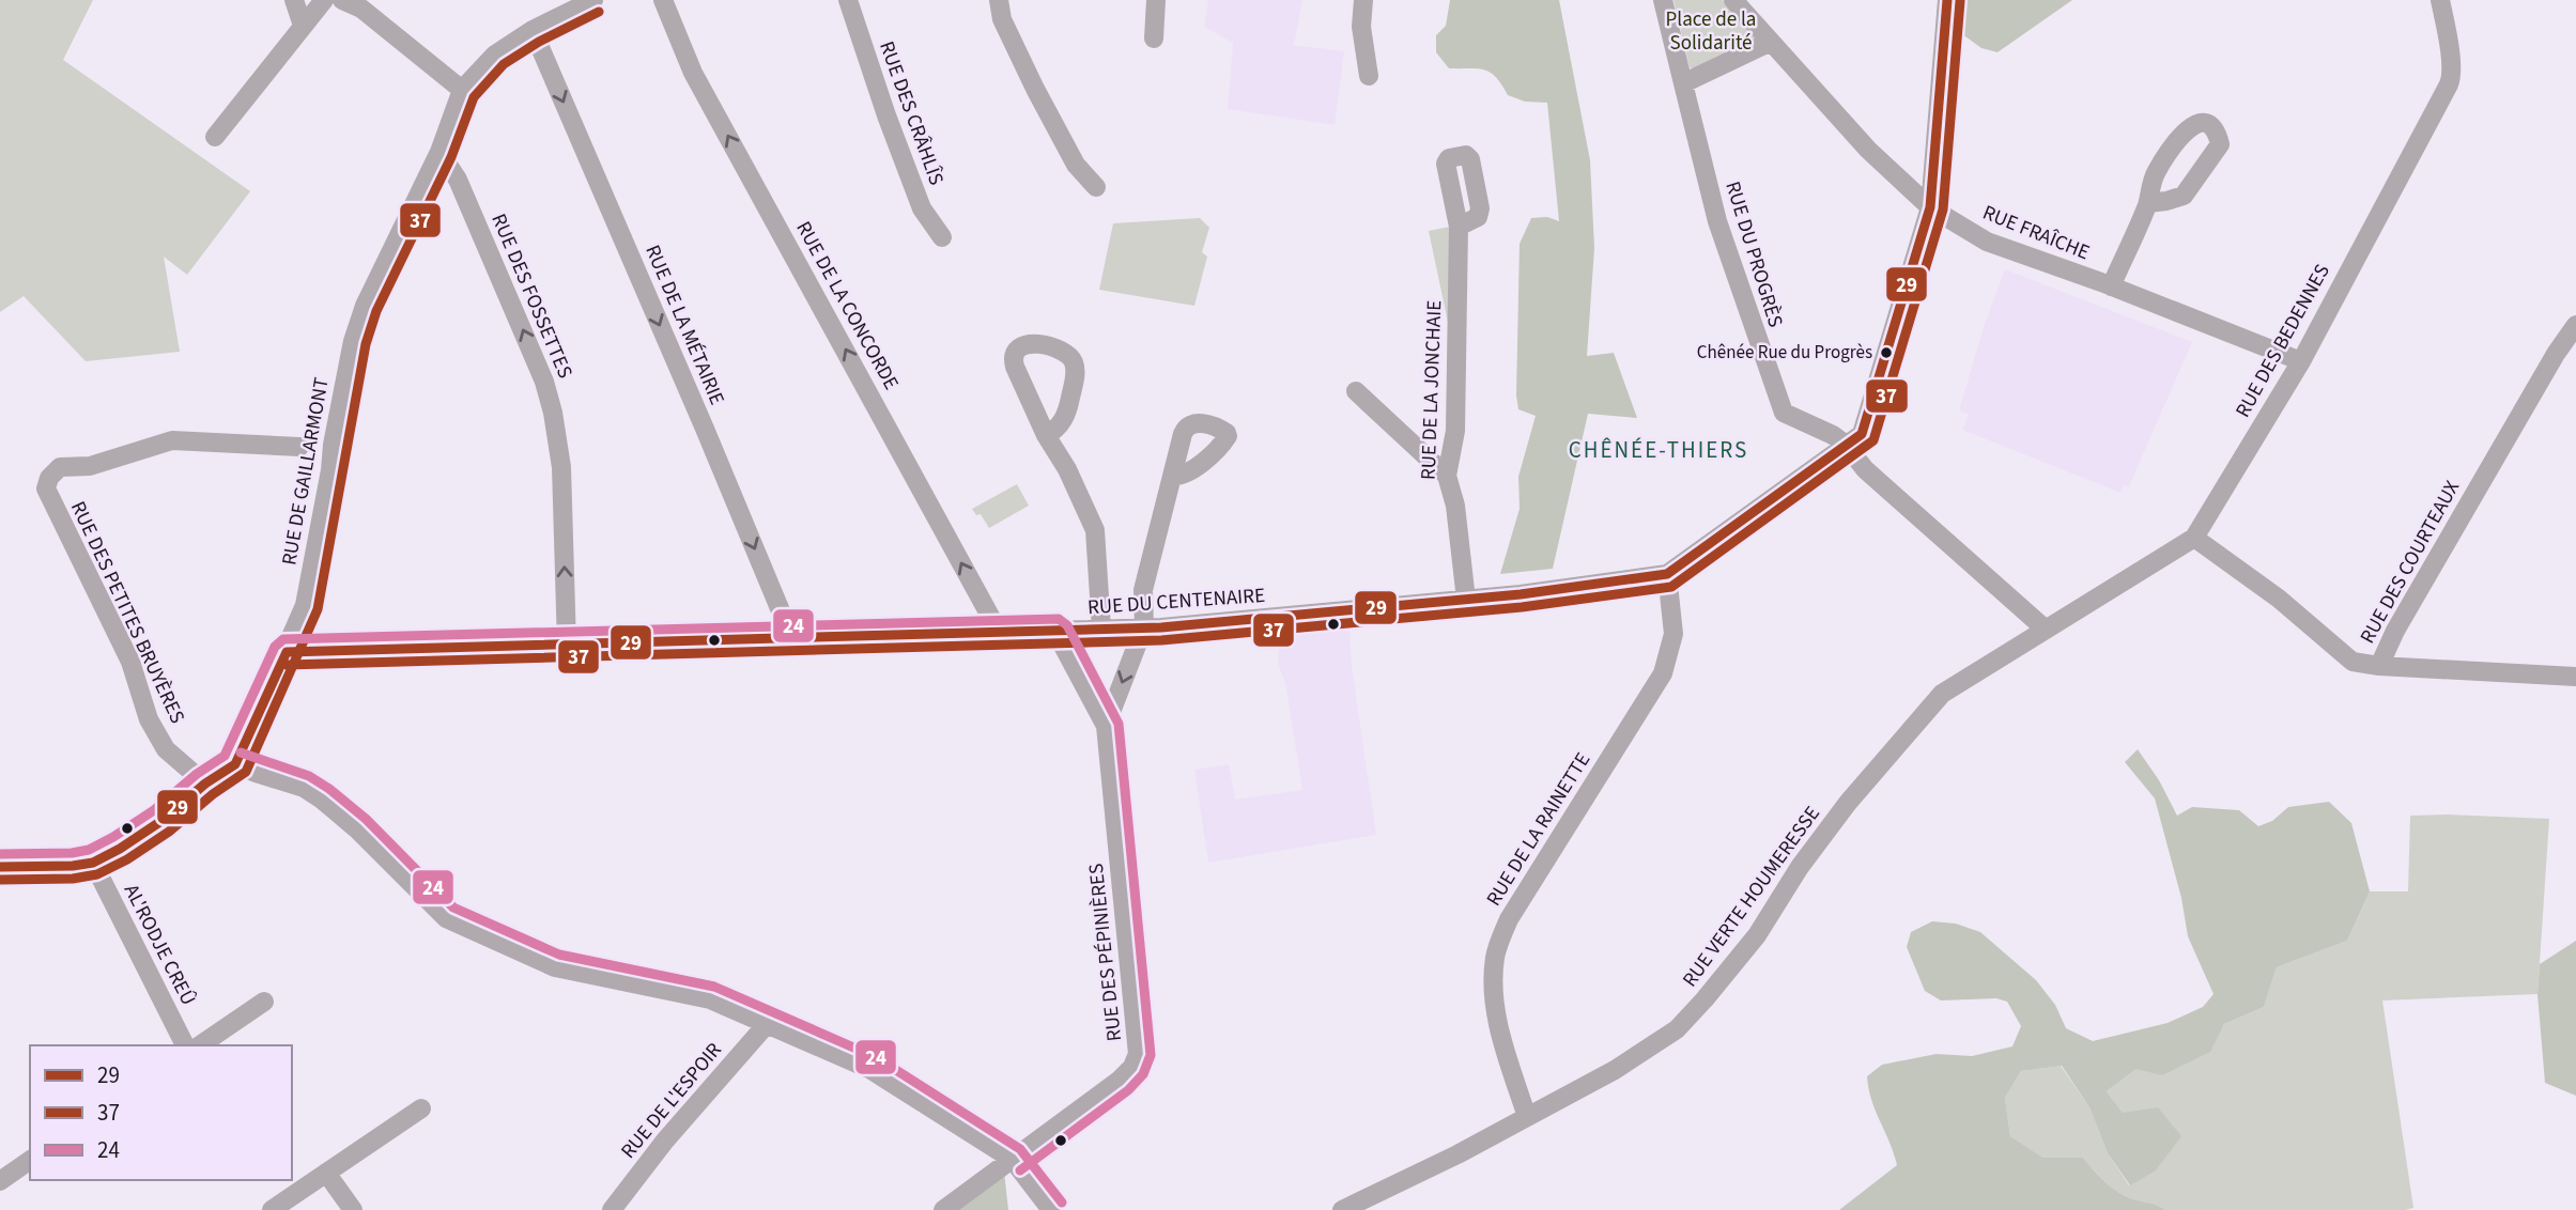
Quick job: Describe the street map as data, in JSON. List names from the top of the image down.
{
  "streets": {
    "street": [
      "RUE DES CRÂHLÎS",
      "RUE FRAÎCHE",
      "RUE DU PROGRÈS",
      "RUE DES FOSSETTES",
      "RUE DE LA CONCORDE",
      "RUE DE LA MÉTAIRIE",
      "RUE DES BEDENNES",
      "RUE DE LA JONCHAIE",
      "RUE DE GAILLARMONT",
      "RUE DES COURTEAUX",
      "RUE DU CENTENAIRE",
      "RUE DES PETITES BRUYÈRES",
      "RUE DE LA RAINETTE",
      "RUE VERTE HOUMERESSE",
      "AL'RODJE CREÛ",
      "RUE DES PÉPINIÈRES",
      "RUE DE L'ESPOIR"
    ]
  },
  "crossings": [
    ["RUE FRAÎCHE", "RUE DES BEDENNES"],
    ["RUE FRAÎCHE", "RUE DU CENTENAIRE"],
    ["RUE DU PROGRÈS", "RUE DU CENTENAIRE"],
    ["RUE DES FOSSETTES", "RUE DE GAILLARMONT"],
    ["RUE DES FOSSETTES", "RUE DU CENTENAIRE"],
    ["RUE DE LA CONCORDE", "RUE DU CENTENAIRE"],
    ["RUE DE LA MÉTAIRIE", "RUE DE GAILLARMONT"],
    ["RUE DE LA MÉTAIRIE", "RUE DU CENTENAIRE"],
    ["RUE DES BEDENNES", "RUE DES COURTEAUX"],
    ["RUE DES BEDENNES", "RUE VERTE HOUMERESSE"],
    ["RUE DE LA JONCHAIE", "RUE DU CENTENAIRE"],
    ["RUE DE GAILLARMONT", "RUE DU CENTENAIRE"],
    ["RUE DU CENTENAIRE", "RUE DE LA RAINETTE"],
    ["RUE DU CENTENAIRE", "RUE DES PÉPINIÈRES"],
    ["RUE DE LA RAINETTE", "RUE VERTE HOUMERESSE"]
  ],
  "one_way": ["RUE DES FOSSETTES", "RUE DE LA CONCORDE", "RUE DE LA MÉTAIRIE"],
  "districts": ["CHÊNÉE-THIERS"],
  "parks": ["Place de la Solidarité"],
  "places": ["Chênée Rue du Progrès"],
  "lines": ["transit line 29", "transit line 37", "transit line 24"],
  "legend": ["29", "37", "24"]
}
